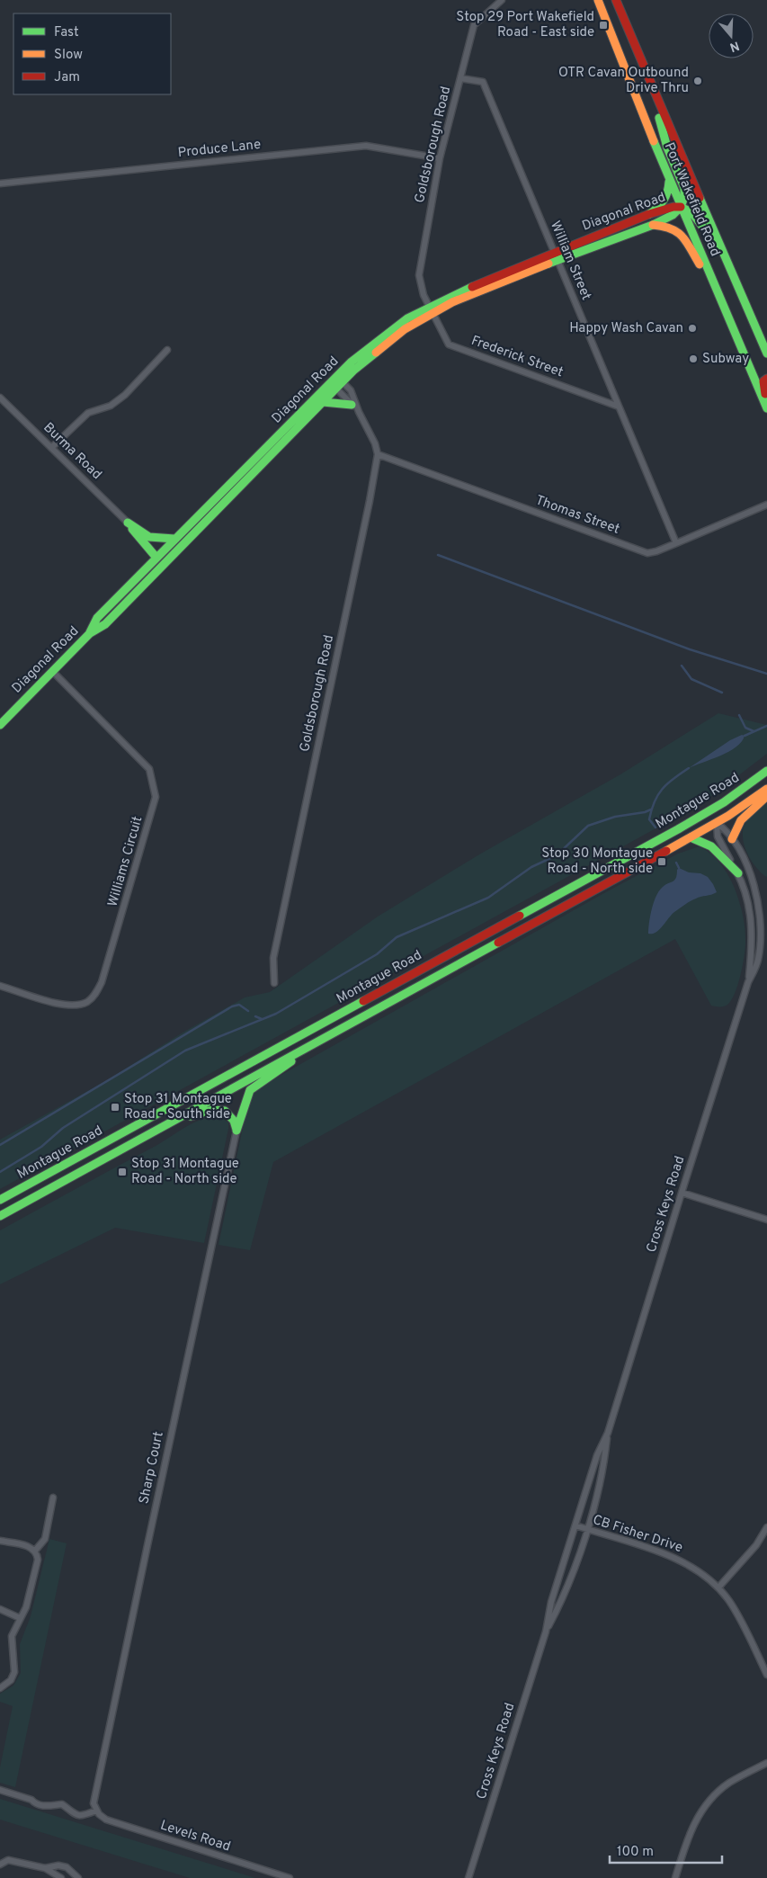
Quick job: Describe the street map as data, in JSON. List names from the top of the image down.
{
  "streets": {
    "main road": ["Port Wakefield Road", "Diagonal Road", "Montague Road"],
    "street": [
      "Goldsborough Road",
      "Produce Lane",
      "William Street",
      "Frederick Street",
      "Burma Road",
      "Thomas Street",
      "Williams Circuit",
      "Cross Keys Road",
      "Sharp Court",
      "CB Fisher Drive",
      "Levels Road"
    ]
  },
  "crossings": [
    ["Goldsborough Road", "Produce Lane"],
    ["Goldsborough Road", "Diagonal Road"],
    ["Goldsborough Road", "William Street"],
    ["Goldsborough Road", "Frederick Street"],
    ["Goldsborough Road", "Thomas Street"],
    ["Port Wakefield Road", "Diagonal Road"],
    ["Diagonal Road", "William Street"],
    ["Diagonal Road", "Frederick Street"],
    ["Diagonal Road", "Williams Circuit"],
    ["William Street", "Frederick Street"],
    ["William Street", "Thomas Street"],
    ["Montague Road", "Cross Keys Road"],
    ["Cross Keys Road", "CB Fisher Drive"],
    ["Sharp Court", "Levels Road"]
  ],
  "places": {
    "transit": [
      "Stop 29 Port Wakefield Road - East side",
      "Stop 30 Montague Road - North side",
      "Stop 31 Montague Road - South side",
      "Stop 31 Montague Road - North side"
    ],
    "other": ["OTR Cavan Outbound Drive Thru", "Happy Wash Cavan", "Subway"]
  },
  "legend": ["Fast", "Slow", "Jam"],
  "scale_bar": "100 m",
  "north": "bottom"
}
